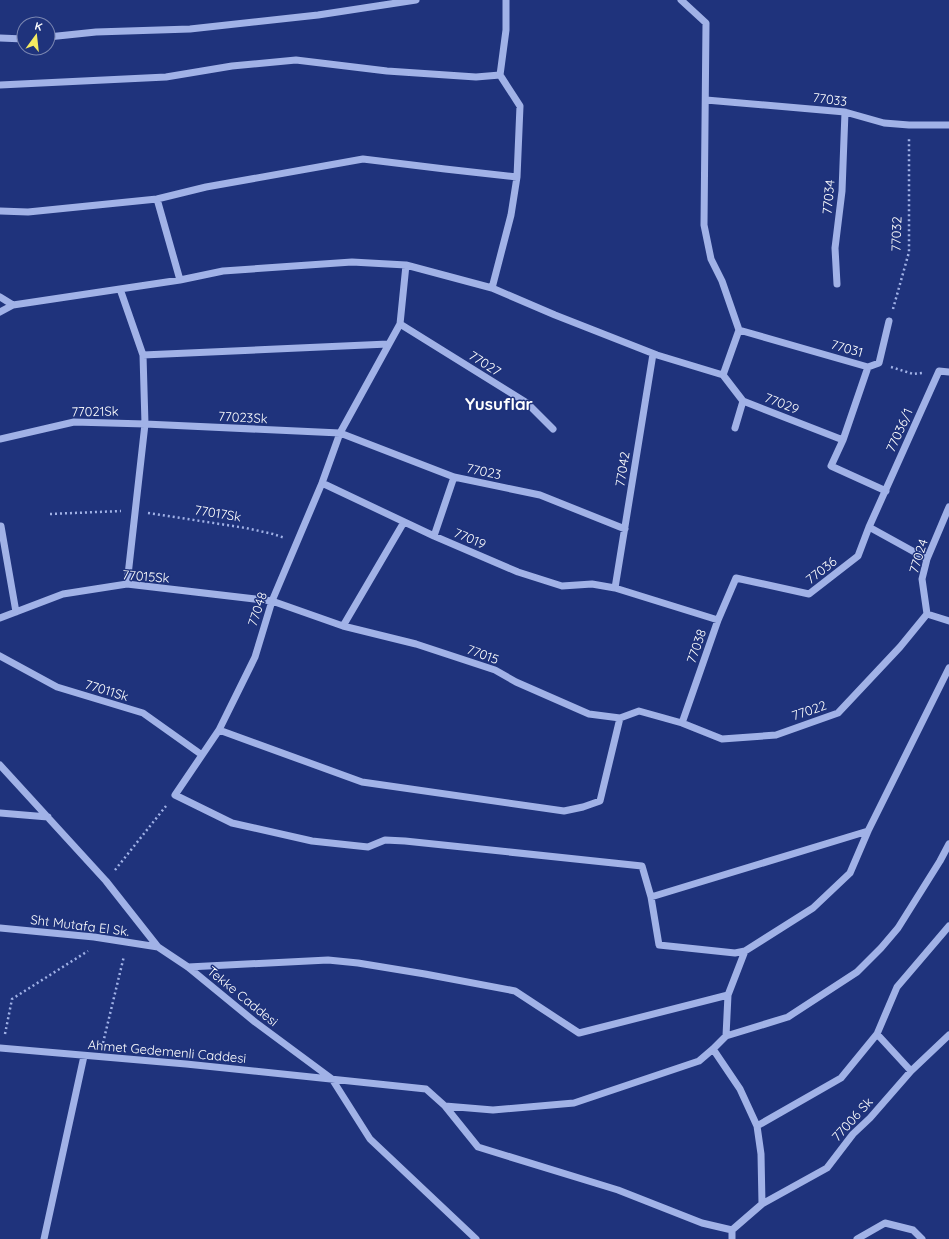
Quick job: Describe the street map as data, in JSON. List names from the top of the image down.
{
  "streets": {
    "street": [
      "77033",
      "77034",
      "77031",
      "77027",
      "77029",
      "77021Sk",
      "77023Sk",
      "77036/1",
      "77042",
      "77023",
      "77019",
      "77024",
      "77036",
      "77015Sk",
      "77048",
      "77038",
      "77015",
      "77011Sk",
      "77022",
      "Sht Mutafa El Sk.",
      "Tekke Caddesi",
      "Ahmet Gedemenli Caddesi",
      "77006 Sk"
    ],
    "path": ["77032", "77017Sk"]
  },
  "crossings": [
    ["77033", "77034"],
    ["77033", "77032"],
    ["77031", "77036/1"],
    ["77027", "77048"],
    ["77021Sk", "77023Sk"],
    ["77023Sk", "77023"],
    ["77023Sk", "77048"],
    ["77036/1", "77036"],
    ["77042", "77023"],
    ["77042", "77019"],
    ["77023", "77048"],
    ["77017Sk", "77048"],
    ["77019", "77048"],
    ["77019", "77038"],
    ["77024", "77022"],
    ["77036", "77038"],
    ["77015Sk", "77048"],
    ["77015Sk", "77015"],
    ["77048", "77015"],
    ["77048", "77011Sk"],
    ["77038", "77015"],
    ["77038", "77022"],
    ["77015", "77022"],
    ["Sht Mutafa El Sk.", "Tekke Caddesi"],
    ["Tekke Caddesi", "Ahmet Gedemenli Caddesi"],
    ["Ahmet Gedemenli Caddesi", "77006 Sk"]
  ],
  "districts": ["Yusuflar"],
  "north": "top"
}
